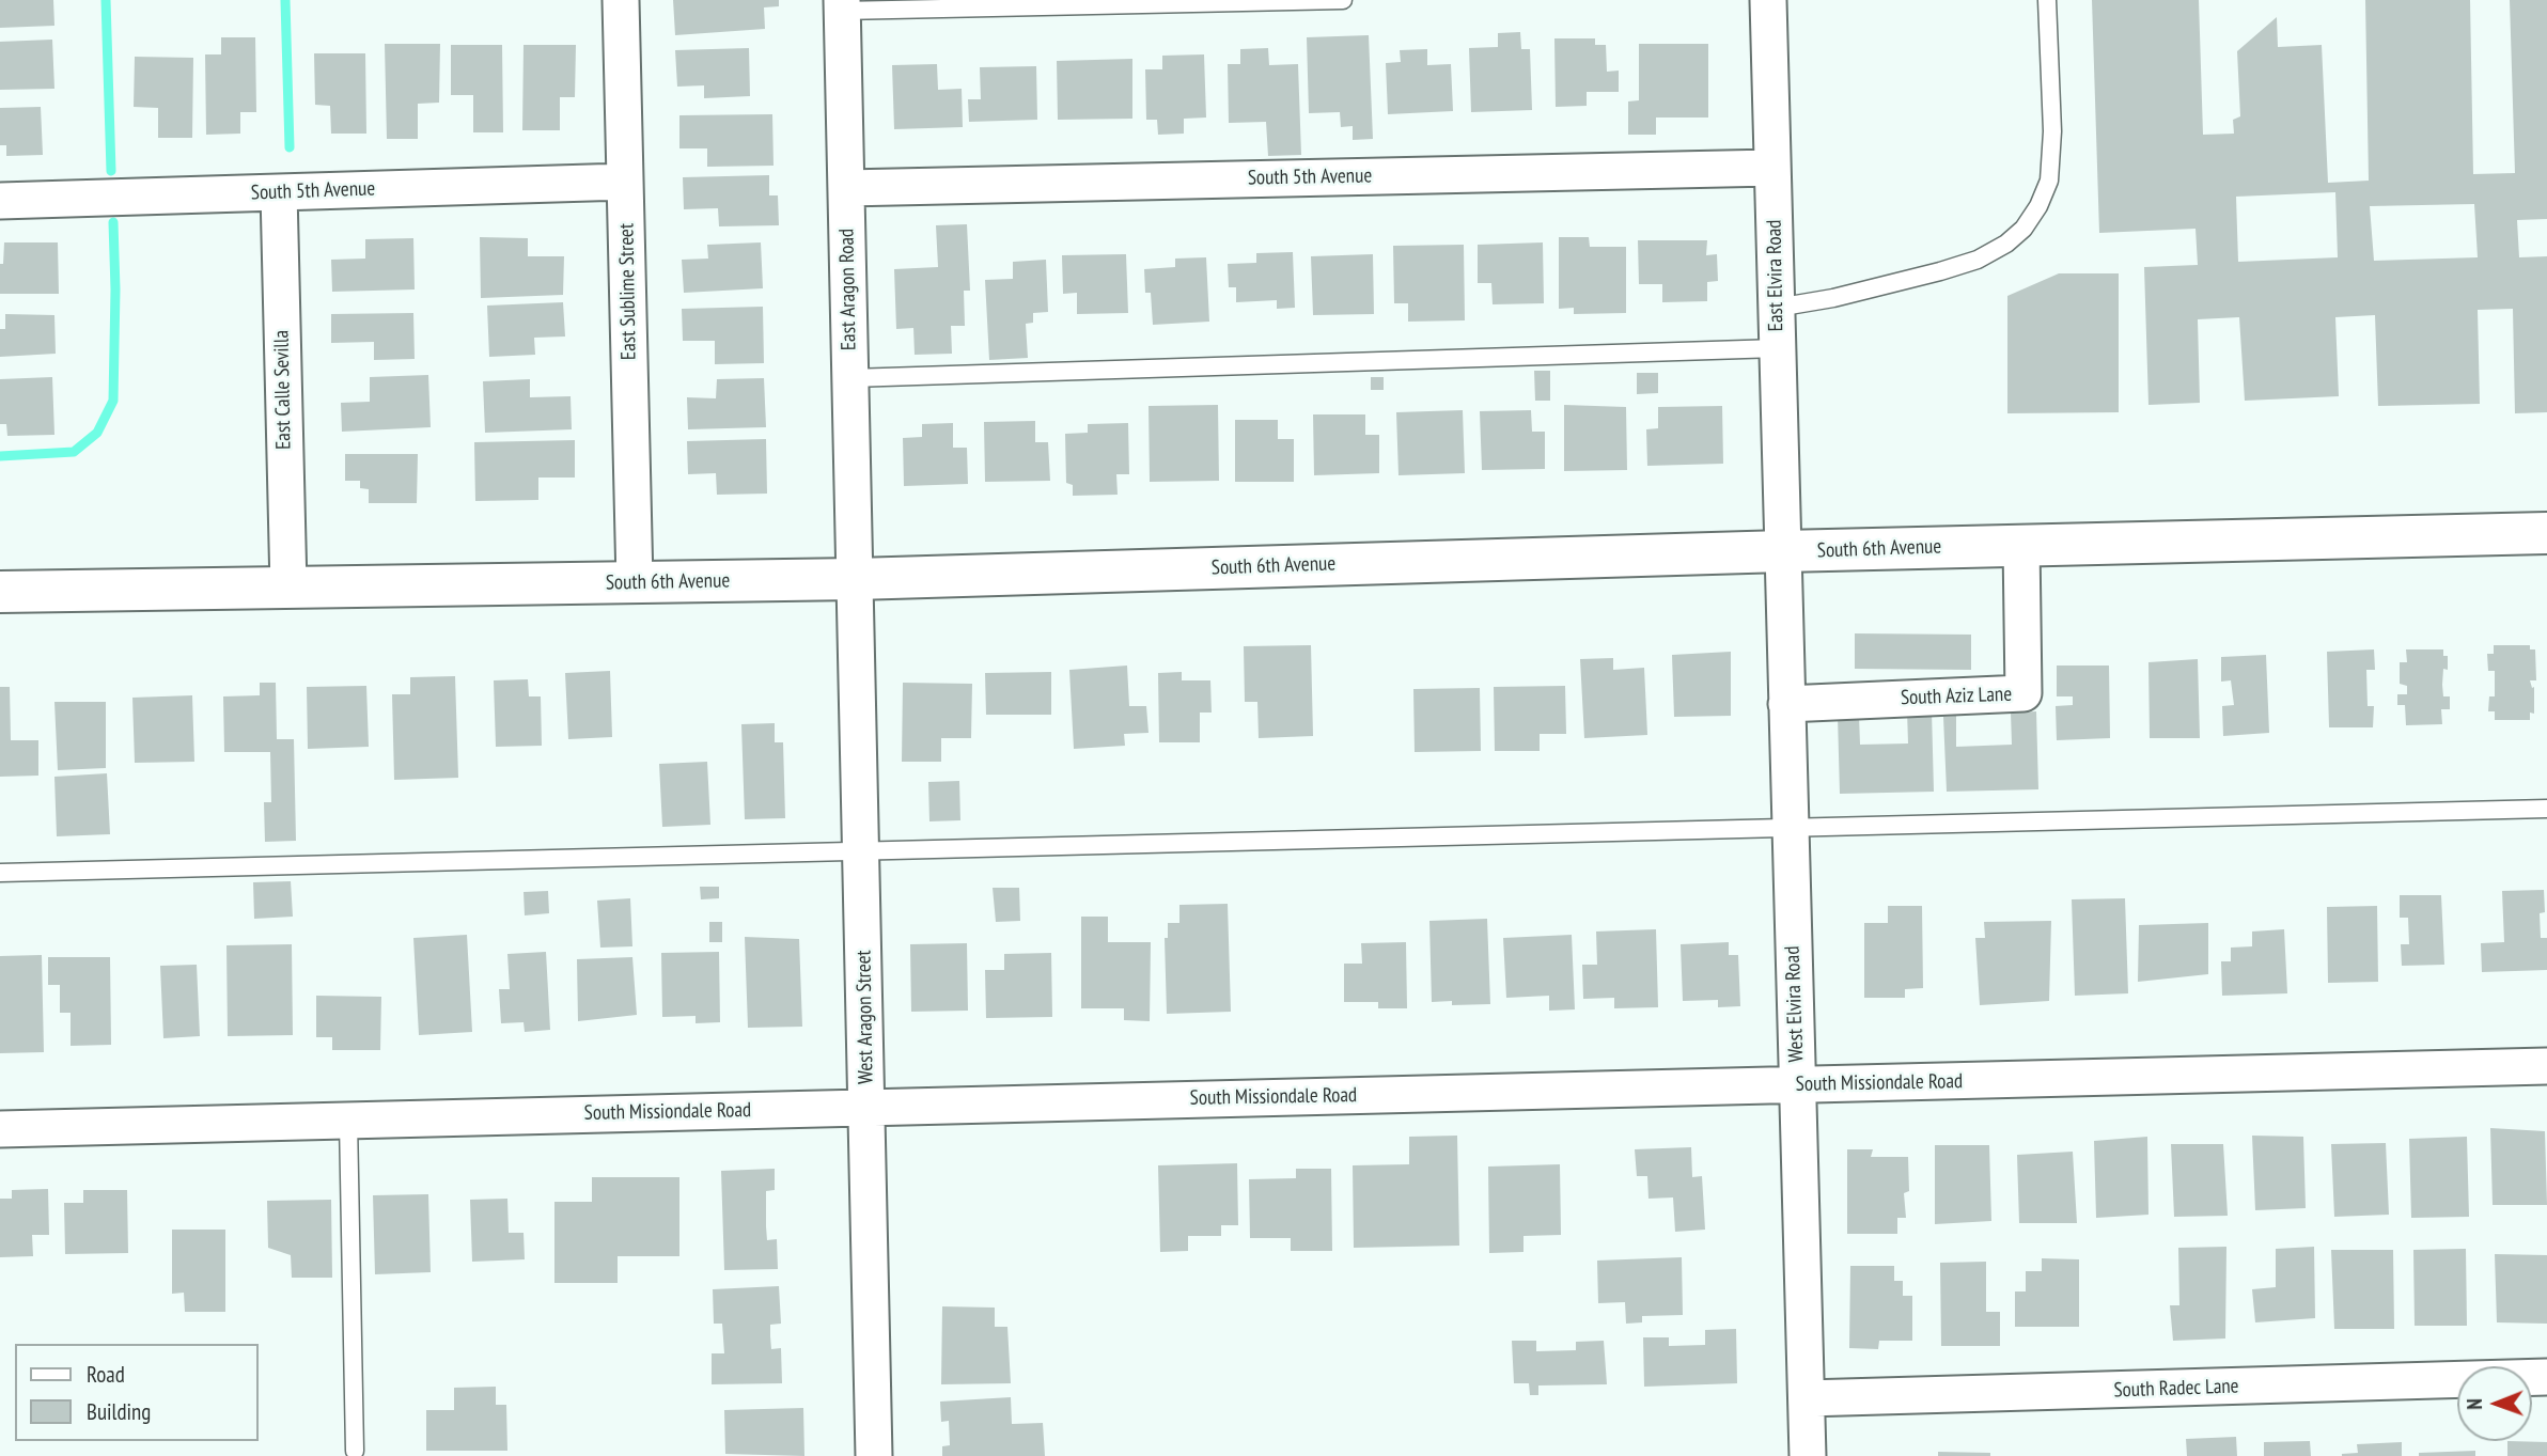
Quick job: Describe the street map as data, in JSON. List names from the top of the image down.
{
  "streets": {
    "street": [
      "South 5th Avenue",
      "East Elvira Road",
      "East Aragon Road",
      "East Sublime Street",
      "East Calle Sevilla",
      "South 6th Avenue",
      "South Aziz Lane",
      "West Elvira Road",
      "West Aragon Street",
      "South Missiondale Road",
      "South Radec Lane"
    ]
  },
  "crossings": [
    ["South 5th Avenue", "East Elvira Road"],
    ["South 5th Avenue", "East Aragon Road"],
    ["South 5th Avenue", "East Sublime Street"],
    ["South 5th Avenue", "East Calle Sevilla"],
    ["East Elvira Road", "South 6th Avenue"],
    ["East Elvira Road", "West Elvira Road"],
    ["East Aragon Road", "South 6th Avenue"],
    ["East Aragon Road", "West Aragon Street"],
    ["East Sublime Street", "South 6th Avenue"],
    ["East Calle Sevilla", "South 6th Avenue"],
    ["South 6th Avenue", "South Aziz Lane"],
    ["South 6th Avenue", "West Elvira Road"],
    ["South 6th Avenue", "West Aragon Street"],
    ["South Aziz Lane", "West Elvira Road"],
    ["West Elvira Road", "South Missiondale Road"],
    ["West Elvira Road", "South Radec Lane"],
    ["West Aragon Street", "South Missiondale Road"]
  ],
  "legend": ["Road", "Building"],
  "north": "left"
}
